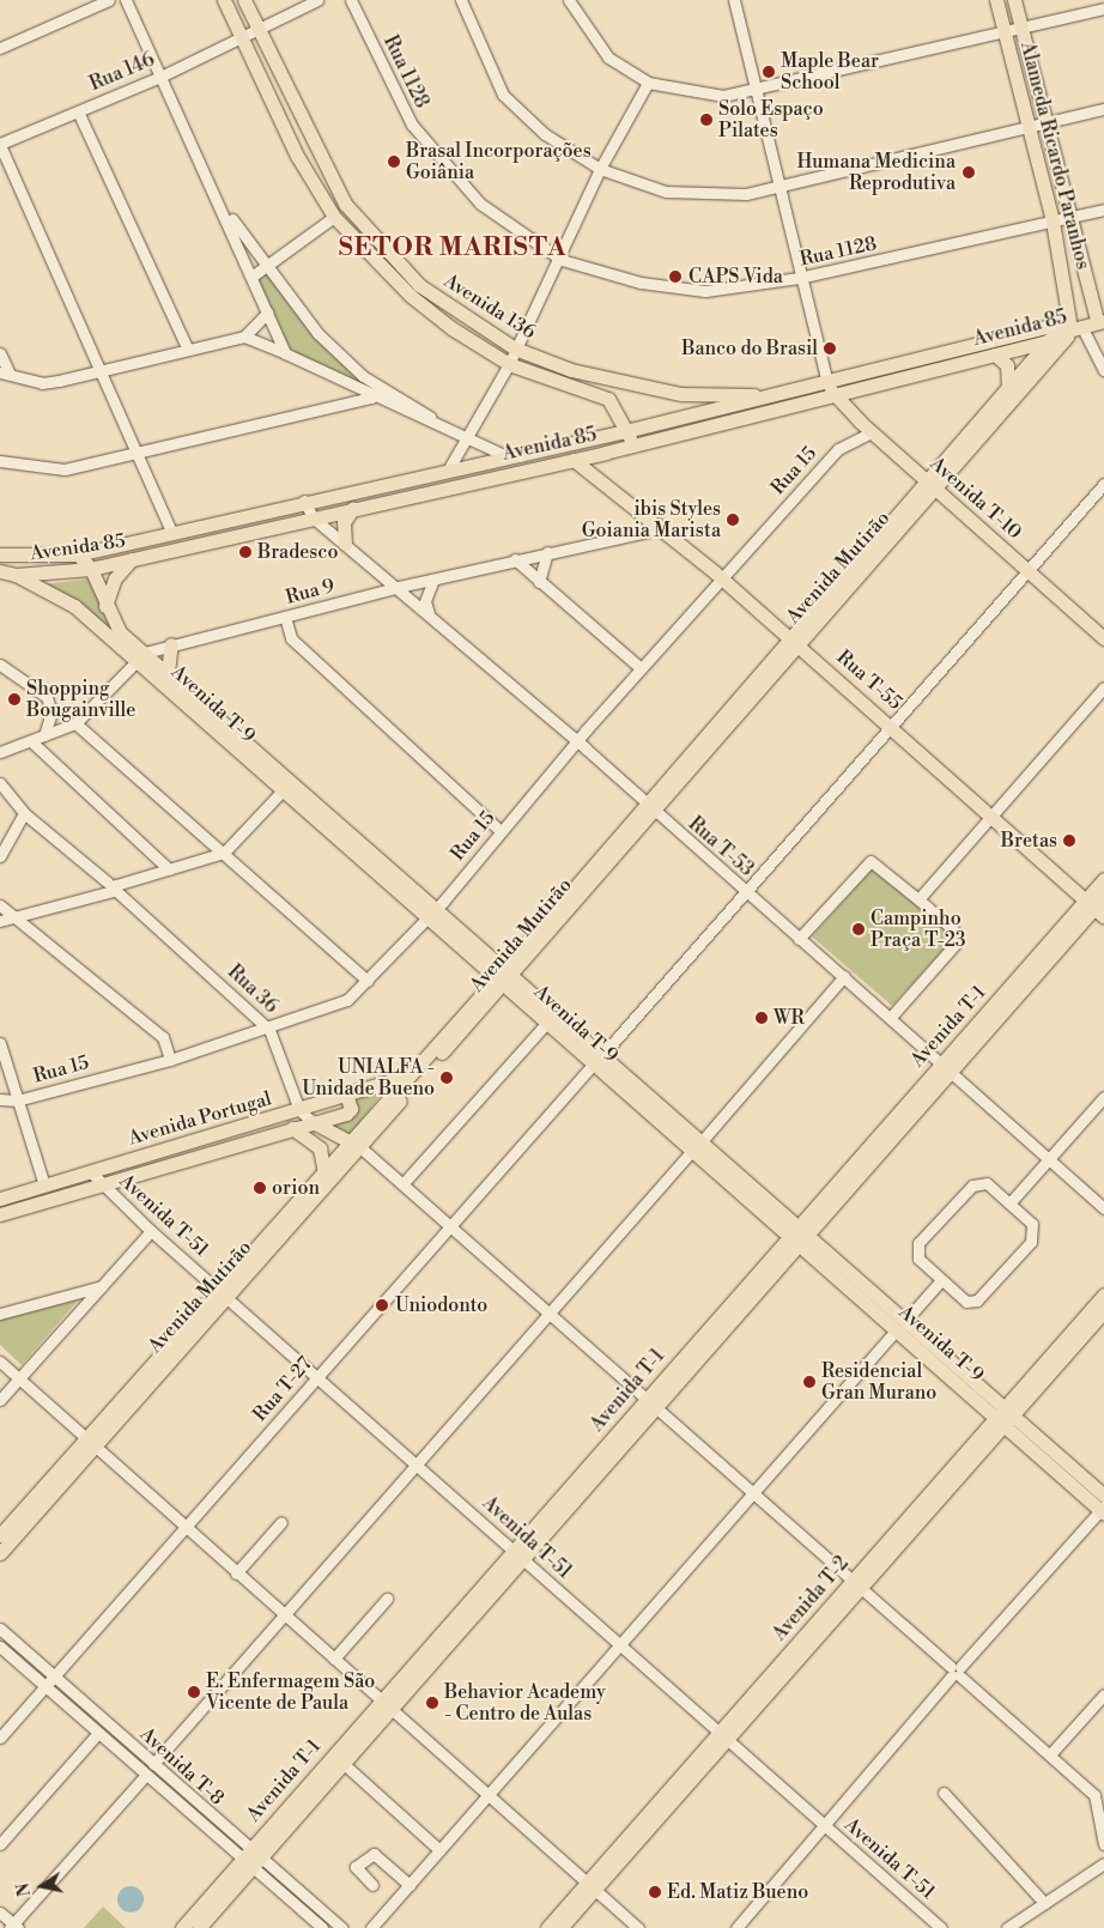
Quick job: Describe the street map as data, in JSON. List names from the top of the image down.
{
  "streets": {
    "main road": [
      "Alameda Ricardo Paranhos",
      "Avenida 136",
      "Avenida 85",
      "Avenida T-10",
      "Avenida Mutirão",
      "Rua T-55",
      "Avenida T-9",
      "Rua 36",
      "Avenida T-1",
      "Avenida Portugal",
      "Avenida T-2"
    ],
    "street": [
      "Rua 146",
      "Rua 1128",
      "Rua 15",
      "Rua 9",
      "Rua T-53",
      "Avenida T-51",
      "Rua T-27",
      "Avenida T-8"
    ]
  },
  "crossings": [
    ["Rua 146", "Avenida 136"],
    ["Rua 1128", "Alameda Ricardo Paranhos"],
    ["Alameda Ricardo Paranhos", "Avenida 85"],
    ["Avenida 136", "Avenida 85"],
    ["Avenida 85", "Avenida T-10"],
    ["Avenida 85", "Avenida Mutirão"],
    ["Avenida 85", "Rua T-55"],
    ["Avenida 85", "Avenida T-9"],
    ["Avenida 85", "Rua T-53"],
    ["Rua 15", "Avenida T-10"],
    ["Rua 15", "Rua T-55"],
    ["Rua 15", "Avenida T-9"],
    ["Rua 15", "Rua T-53"],
    ["Rua 15", "Rua 36"],
    ["Avenida T-10", "Avenida Mutirão"],
    ["Avenida T-10", "Rua T-27"],
    ["Avenida Mutirão", "Rua T-55"],
    ["Avenida Mutirão", "Avenida T-9"],
    ["Avenida Mutirão", "Rua T-53"],
    ["Avenida Mutirão", "Rua 36"],
    ["Avenida Mutirão", "Avenida Portugal"],
    ["Avenida Mutirão", "Avenida T-51"],
    ["Rua 9", "Rua T-55"],
    ["Rua 9", "Avenida T-9"],
    ["Rua 9", "Rua T-53"],
    ["Rua T-55", "Avenida T-1"],
    ["Rua T-55", "Rua T-27"],
    ["Avenida T-9", "Avenida T-1"],
    ["Avenida T-9", "Rua T-27"],
    ["Avenida T-9", "Avenida T-2"],
    ["Rua T-53", "Avenida T-1"],
    ["Rua T-53", "Rua T-27"],
    ["Rua 36", "Avenida Portugal"],
    ["Avenida T-1", "Avenida T-51"],
    ["Avenida T-1", "Avenida T-8"],
    ["Avenida Portugal", "Avenida T-51"],
    ["Avenida T-51", "Rua T-27"],
    ["Avenida T-51", "Avenida T-2"],
    ["Rua T-27", "Avenida T-8"]
  ],
  "districts": ["SETOR MARISTA"],
  "places": [
    "Maple Bear School",
    "Solo Espaço Pilates",
    "Brasal Incorporações Goiânia",
    "Humana Medicina Reprodutiva",
    "CAPS Vida",
    "Banco do Brasil",
    "ibis Styles Goiania Marista",
    "Bradesco",
    "Shopping Bougainville",
    "Bretas",
    "Campinho Praça T-23",
    "WR",
    "UNIALFA - Unidade Bueno",
    "orion",
    "Uniodonto",
    "Residencial Gran Murano",
    "E. Enfermagem São Vicente de Paula",
    "Behavior Academy - Centro de Aulas",
    "Ed. Matiz Bueno"
  ],
  "north": "left"
}
